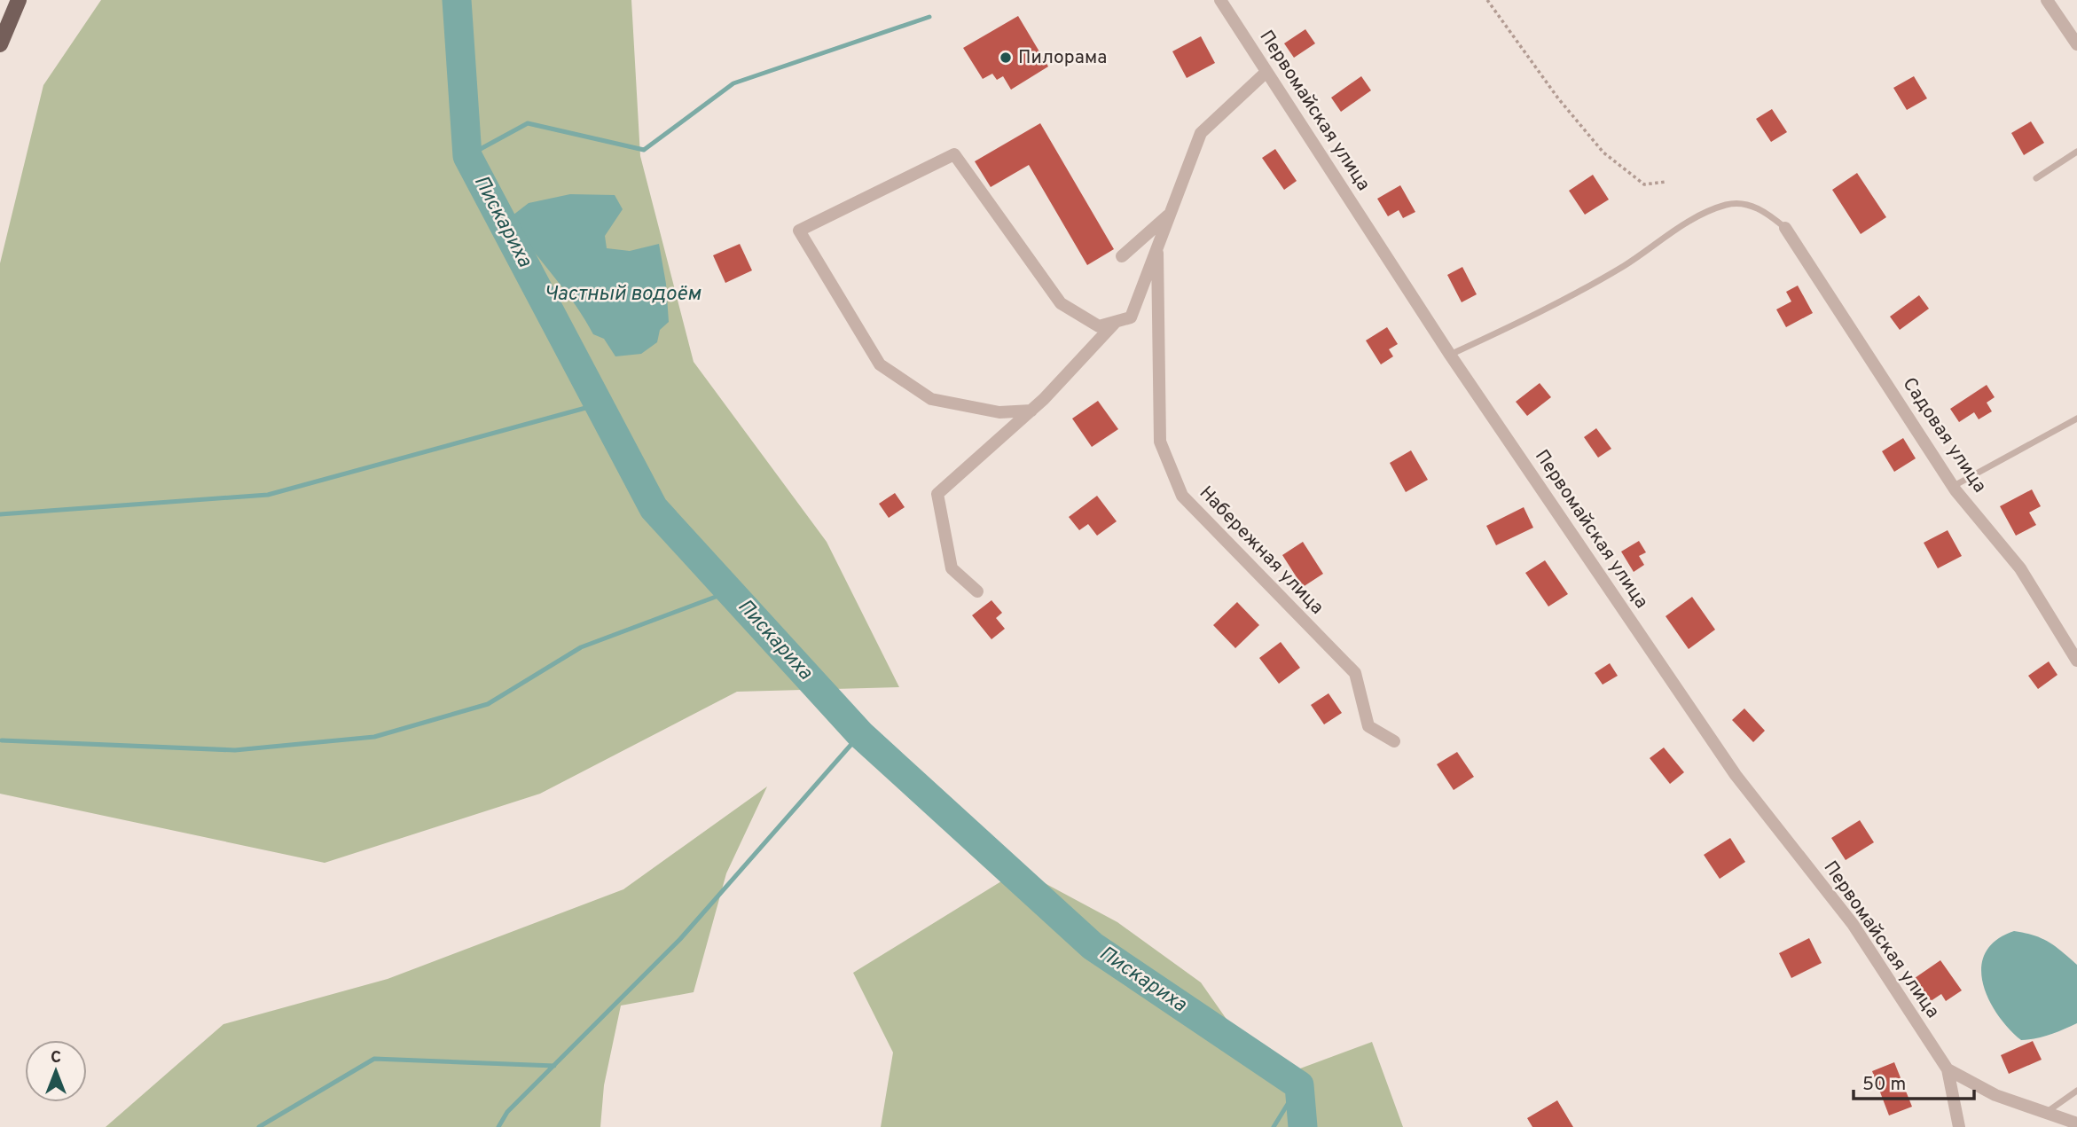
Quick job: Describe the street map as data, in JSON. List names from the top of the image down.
{
  "streets": {
    "street": ["Первомайская улица", "Садовая улица", "Набережная улица"]
  },
  "water": ["Пискариха", "Частный водоём"],
  "places": ["Пилорама"],
  "scale_bar": "50 m",
  "north": "top"
}
